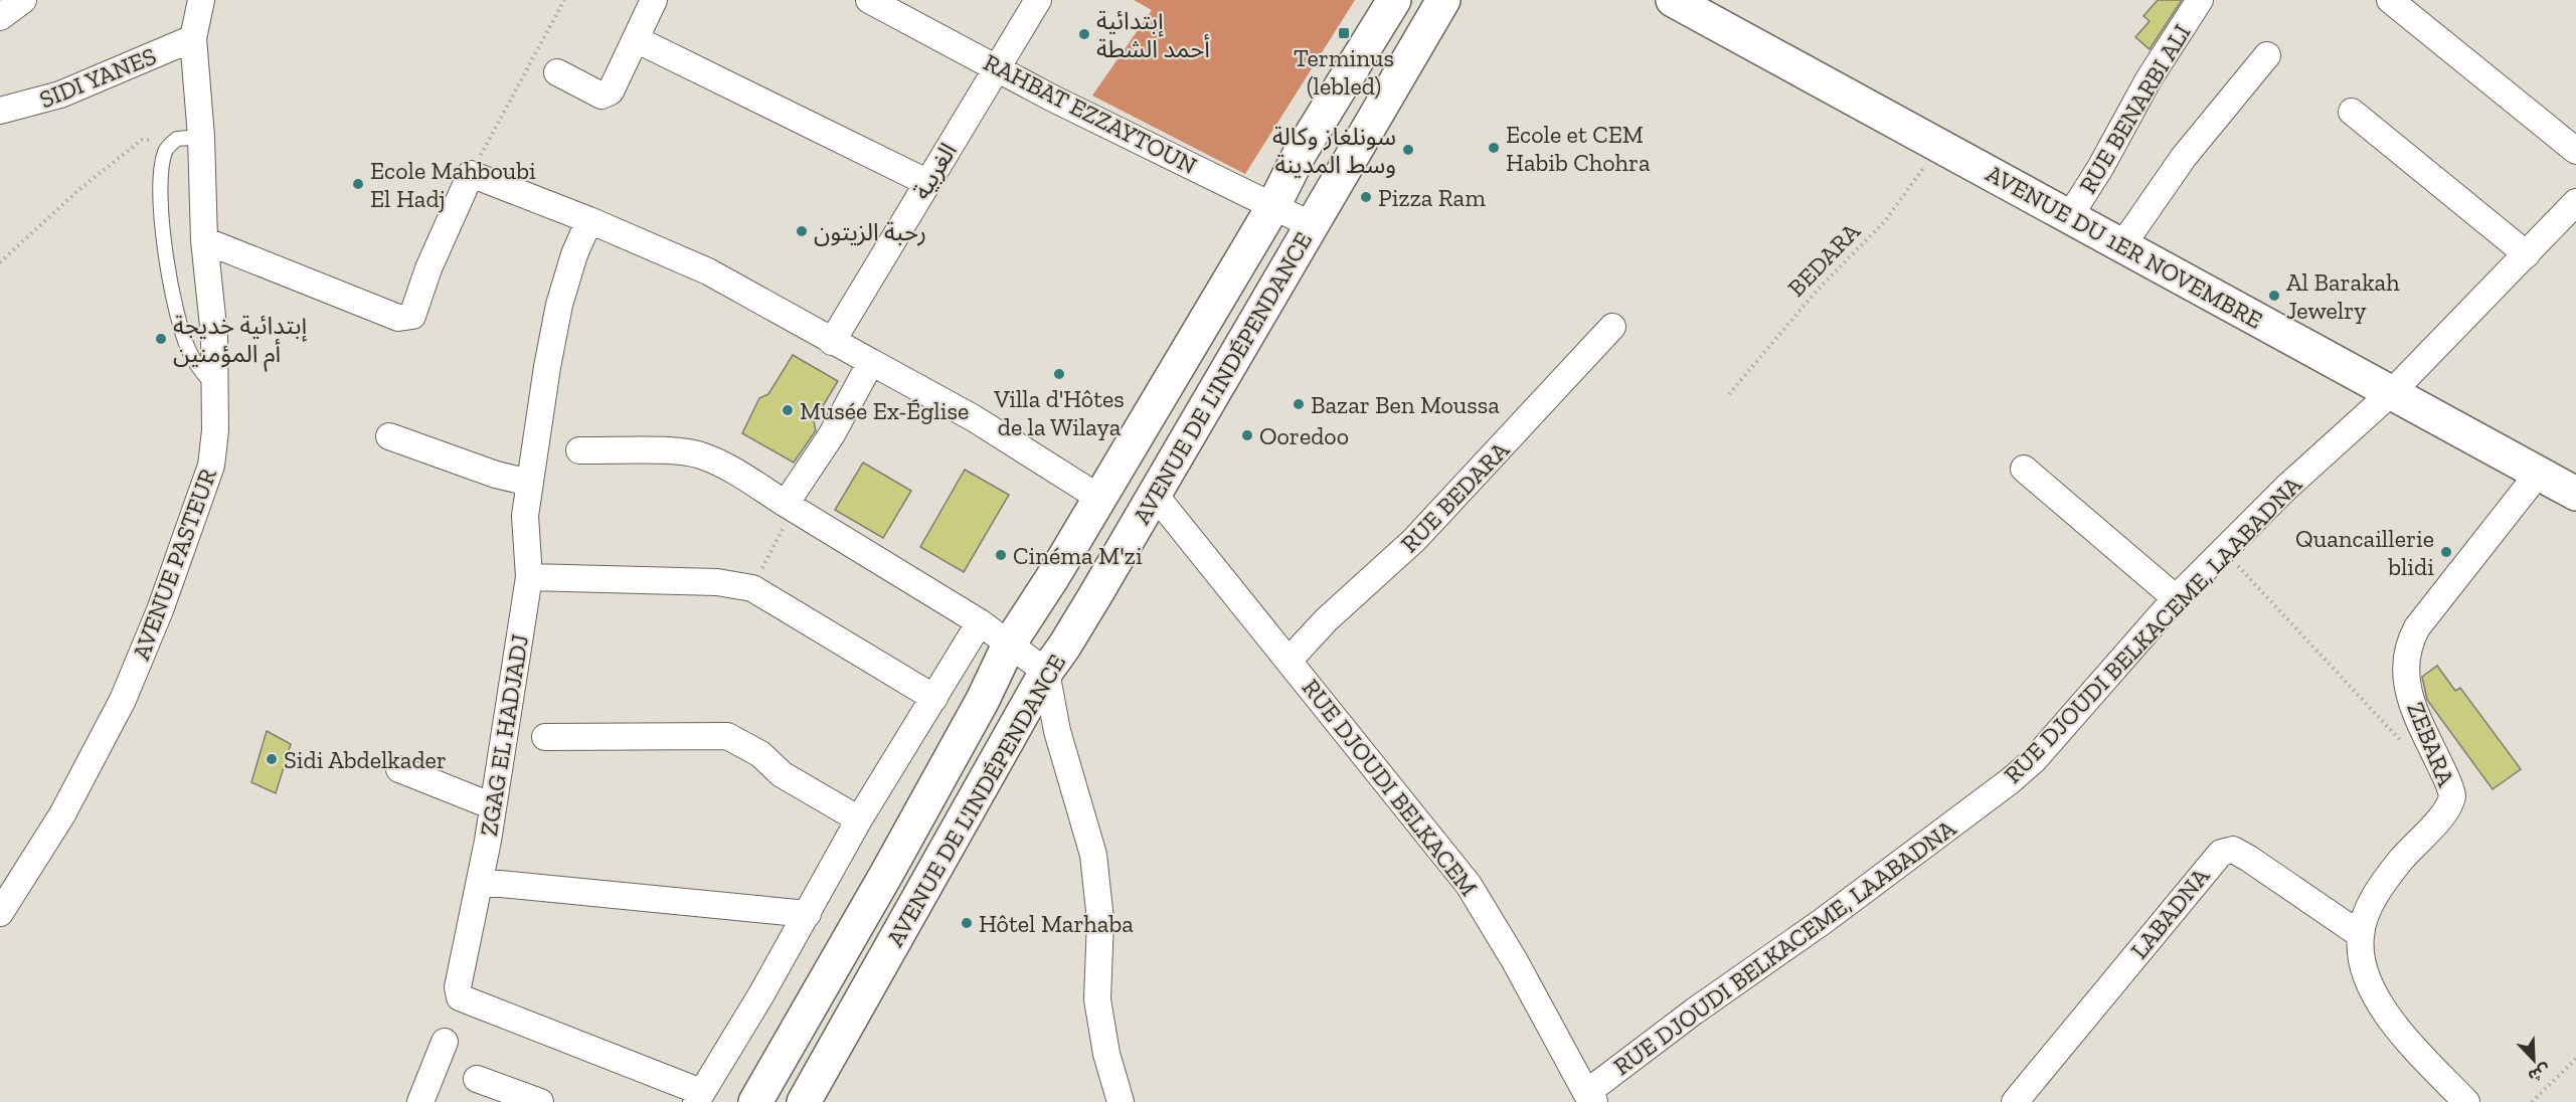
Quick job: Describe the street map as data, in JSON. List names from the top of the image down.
{
  "streets": {
    "main road": ["AVENUE DU 1ER NOVEMBRE", "AVENUE DE L'INDÉPENDANCE"],
    "street": [
      "SIDI YANES",
      "RUE BENARBI ALI",
      "RAHBAT EZZAYTOUN",
      "الغربية",
      "RUE BEDARA",
      "AVENUE PASTEUR",
      "RUE DJOUDI BELKACEME, LAABADNA",
      "ZGAG EL HADJADJ",
      "ZEBARA",
      "RUE DJOUDI BELKACEM",
      "LABADNA"
    ],
    "path": ["BEDARA"]
  },
  "crossings": [
    ["SIDI YANES", "AVENUE PASTEUR"],
    ["RUE BENARBI ALI", "AVENUE DU 1ER NOVEMBRE"],
    ["RAHBAT EZZAYTOUN", "الغربية"],
    ["RAHBAT EZZAYTOUN", "AVENUE DE L'INDÉPENDANCE"],
    ["AVENUE DU 1ER NOVEMBRE", "BEDARA"],
    ["AVENUE DU 1ER NOVEMBRE", "RUE DJOUDI BELKACEME, LAABADNA"],
    ["AVENUE DU 1ER NOVEMBRE", "ZEBARA"],
    ["AVENUE DE L'INDÉPENDANCE", "RUE DJOUDI BELKACEM"],
    ["RUE BEDARA", "RUE DJOUDI BELKACEM"],
    ["RUE DJOUDI BELKACEME, LAABADNA", "RUE DJOUDI BELKACEM"],
    ["ZEBARA", "LABADNA"]
  ],
  "places": {
    "transit": ["Terminus (lebled)"],
    "other": [
      "إبتدائية أحمد الشطة",
      "Ecole et CEM Habib Chohra",
      "سونلغاز وكالة وسط المدينة",
      "Ecole Mahboubi El Hadj",
      "Pizza Ram",
      "رحبة الزيتون",
      "Al Barakah Jewelry",
      "إبتدائية خديجة أم المؤمنين",
      "Villa d'Hôtes de la Wilaya",
      "Bazar Ben Moussa",
      "Musée Ex-Église",
      "Ooredoo",
      "Quancaillerie blidi",
      "Cinéma M'zi",
      "Sidi Abdelkader",
      "Hôtel Marhaba"
    ]
  },
  "north": "bottom right"
}
